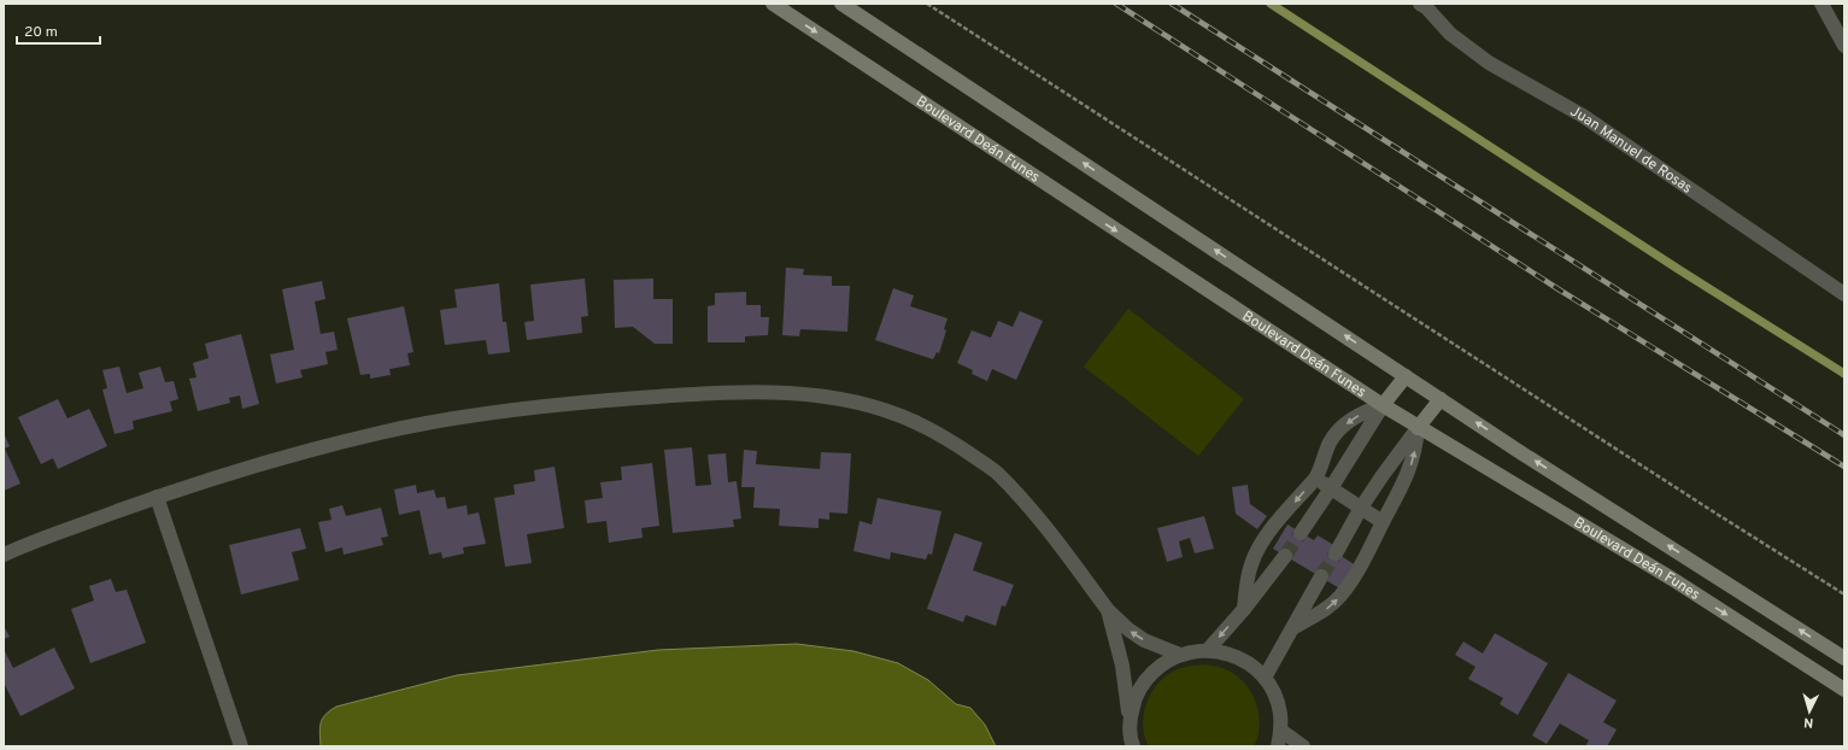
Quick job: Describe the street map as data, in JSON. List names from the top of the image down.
{
  "streets": {
    "main road": ["Boulevard Deán Funes"],
    "street": ["Juan Manuel de Rosas"]
  },
  "scale_bar": "20 m",
  "north": "bottom"
}
